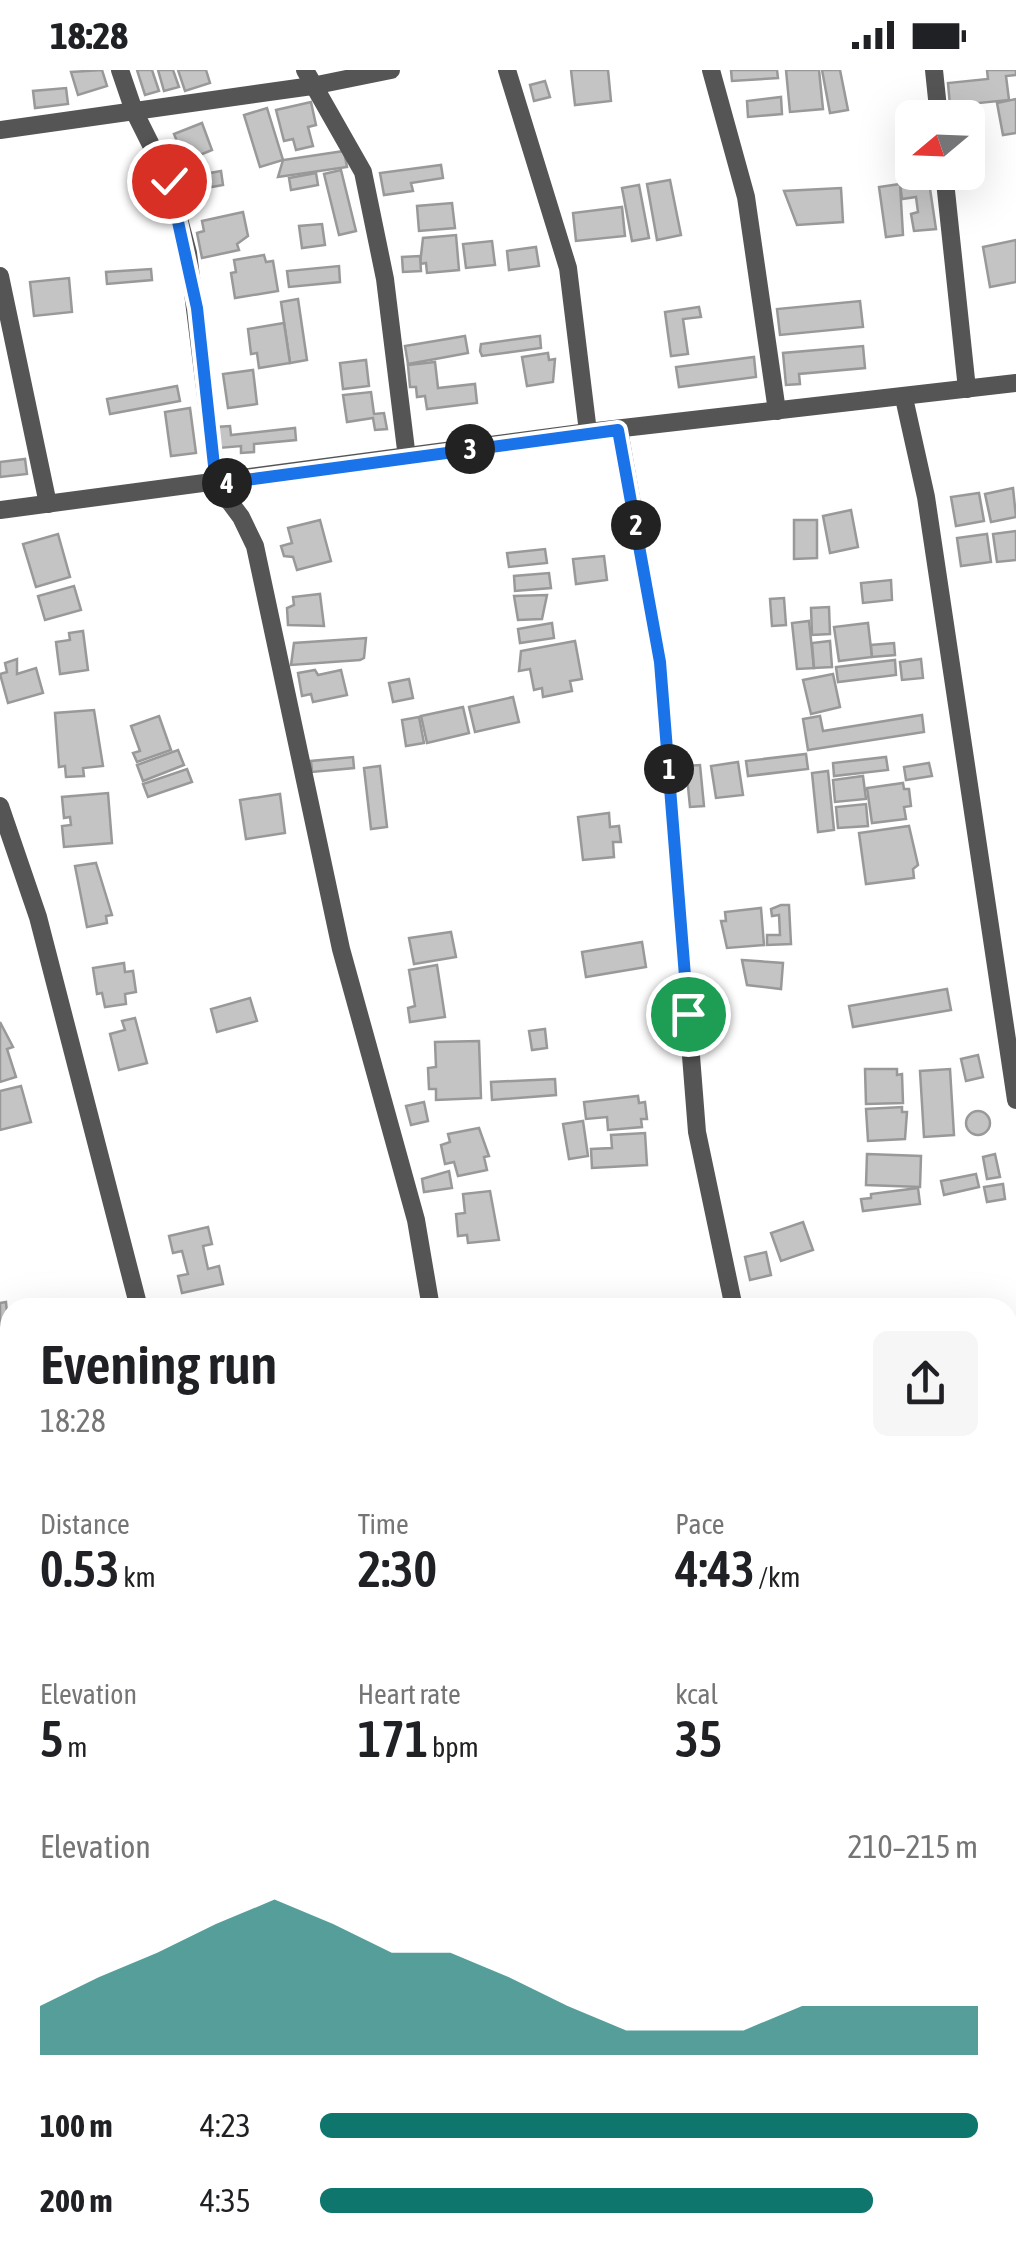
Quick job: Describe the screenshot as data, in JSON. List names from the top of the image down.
{
  "north": "left",
  "page": {
    "status": "18:28",
    "pins": [
      "3",
      "4",
      "2",
      "1"
    ],
    "heading": ["Evening run", "18:28"],
    "stats": [
      ["Distance", "0.53 km"],
      ["Time", "2:30"],
      ["Pace", "4:43 /km"],
      ["Elevation", "5 m"],
      ["Heart rate", "171 bpm"],
      ["kcal", "35"]
    ],
    "chart": ["Elevation", "210–215 m"],
    "list": [
      {
        "name": "100 m",
        "note": "4:23"
      },
      {
        "name": "200 m",
        "note": "4:35"
      }
    ]
  }
}
